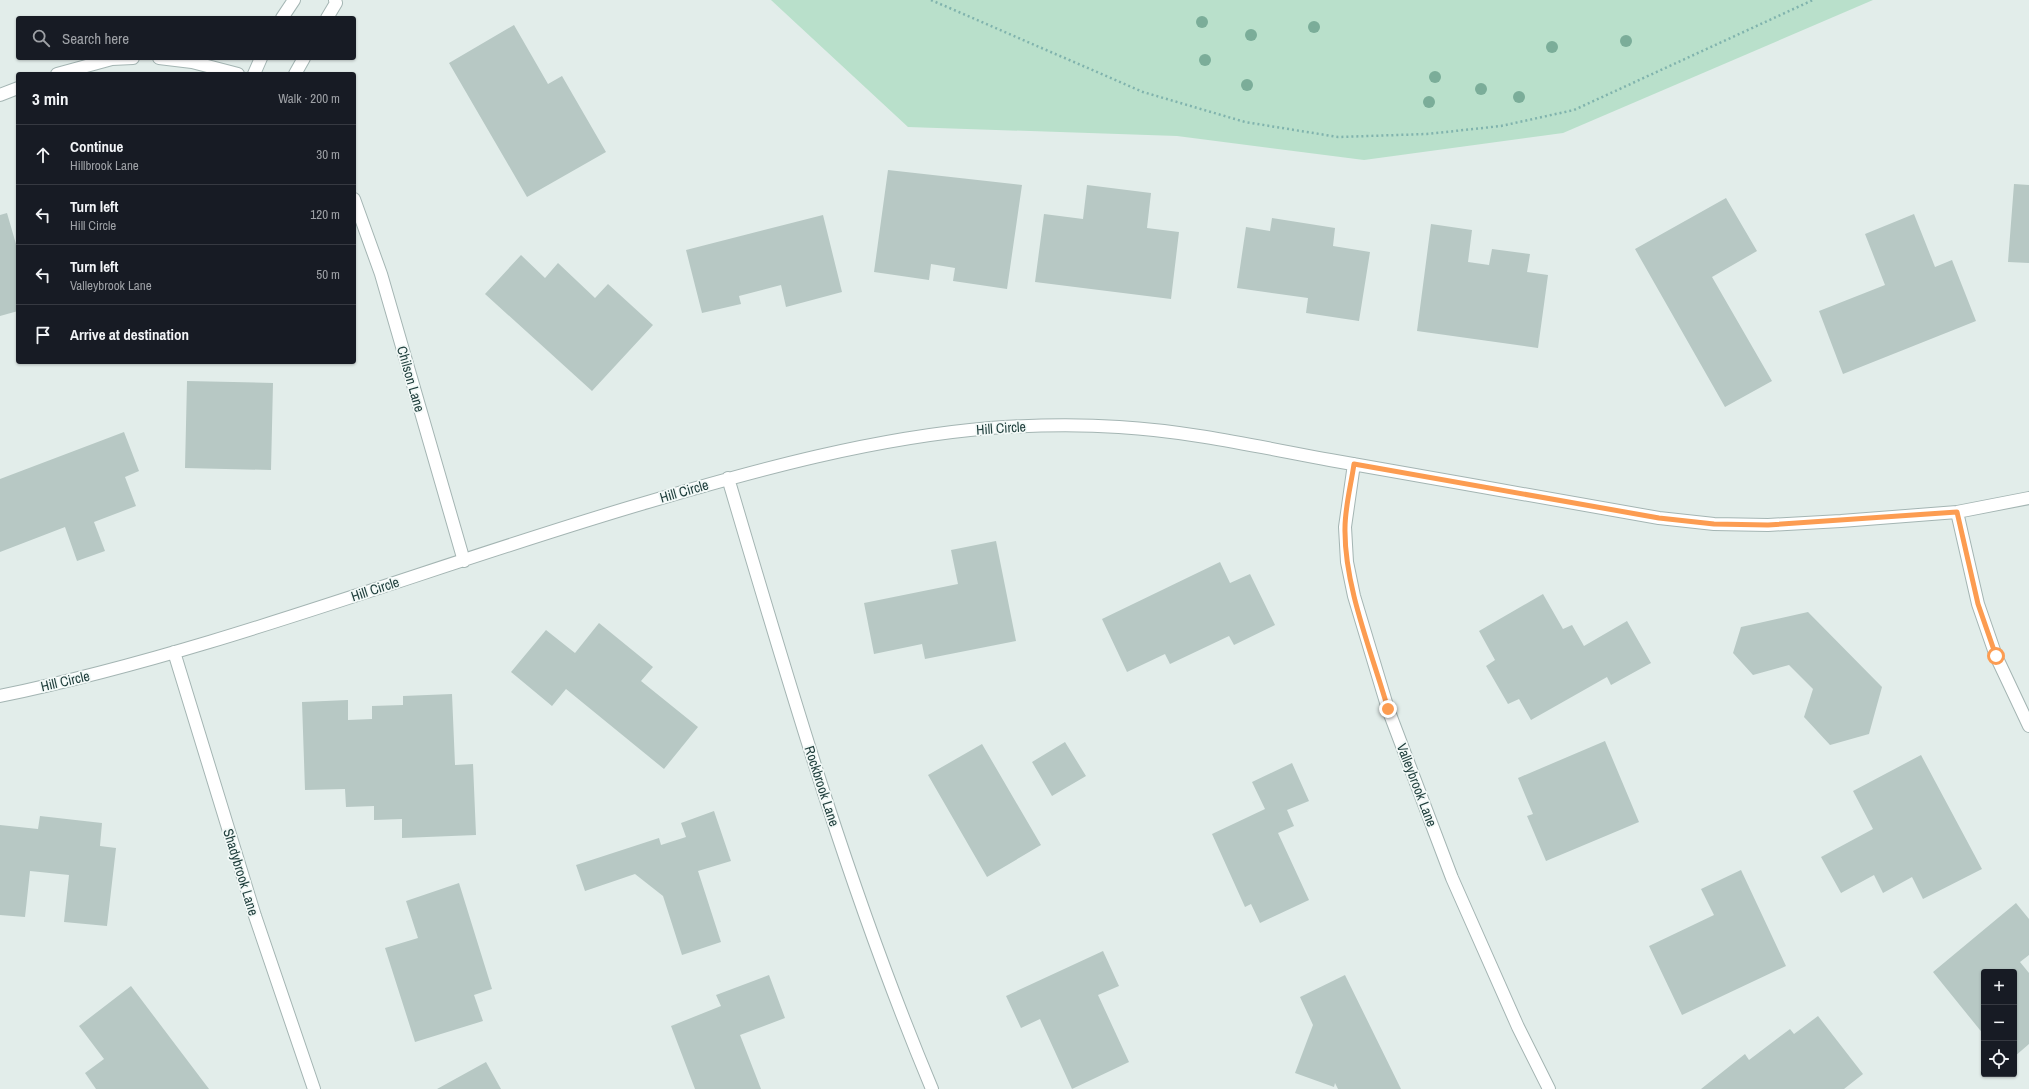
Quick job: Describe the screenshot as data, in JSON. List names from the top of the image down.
{
  "streets": {
    "street": [
      "Chilson Lane",
      "Hill Circle",
      "Valleybrook Lane",
      "Rockbrook Lane",
      "Shadybrook Lane"
    ]
  },
  "crossings": [
    ["Chilson Lane", "Hill Circle"],
    ["Hill Circle", "Valleybrook Lane"],
    ["Hill Circle", "Rockbrook Lane"],
    ["Hill Circle", "Shadybrook Lane"]
  ],
  "page": {
    "search": "Search here",
    "heading": ["3 min", "Walk · 200 m"],
    "list": [
      ["Continue", "Hillbrook Lane", "30 m"],
      ["Turn left", "Hill Circle", "120 m"],
      ["Turn left", "Valleybrook Lane", "50 m"],
      "Arrive at destination"
    ],
    "map_buttons": ["+", "−"]
  }
}
